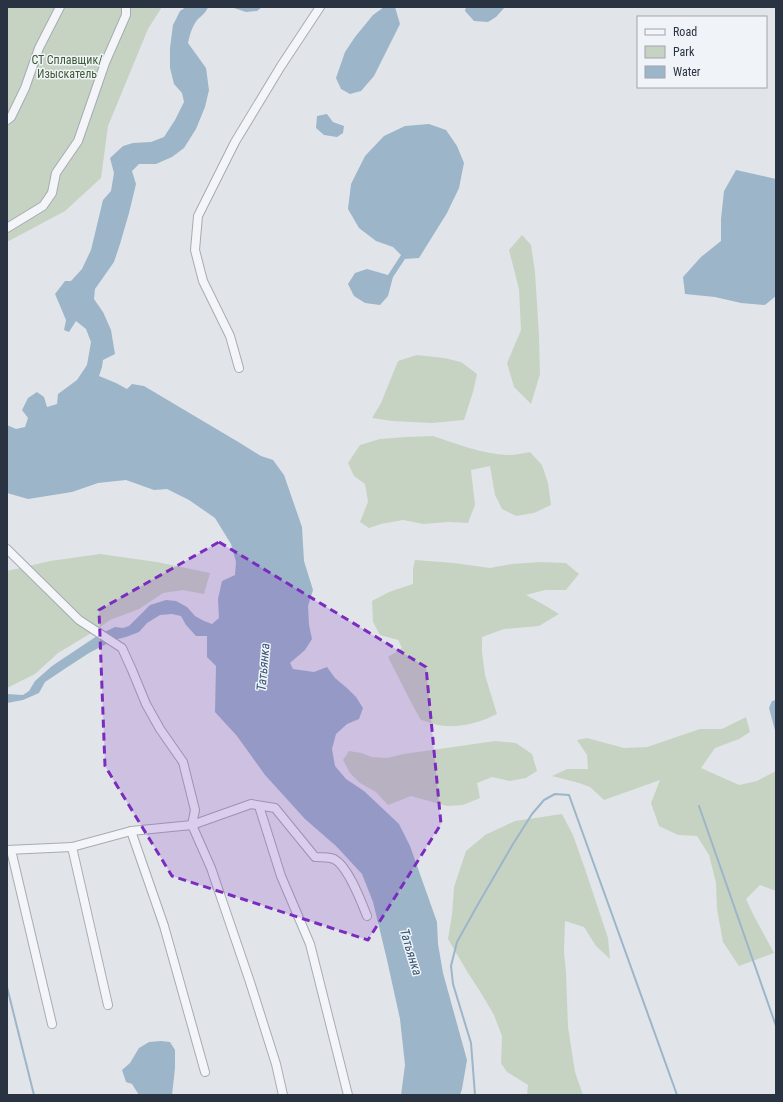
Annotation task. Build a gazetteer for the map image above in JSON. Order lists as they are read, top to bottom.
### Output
{
  "water": ["Татьянка"],
  "parks": ["СТ Сплавщик/ Изыскатель"],
  "legend": ["Road", "Park", "Water"]
}
